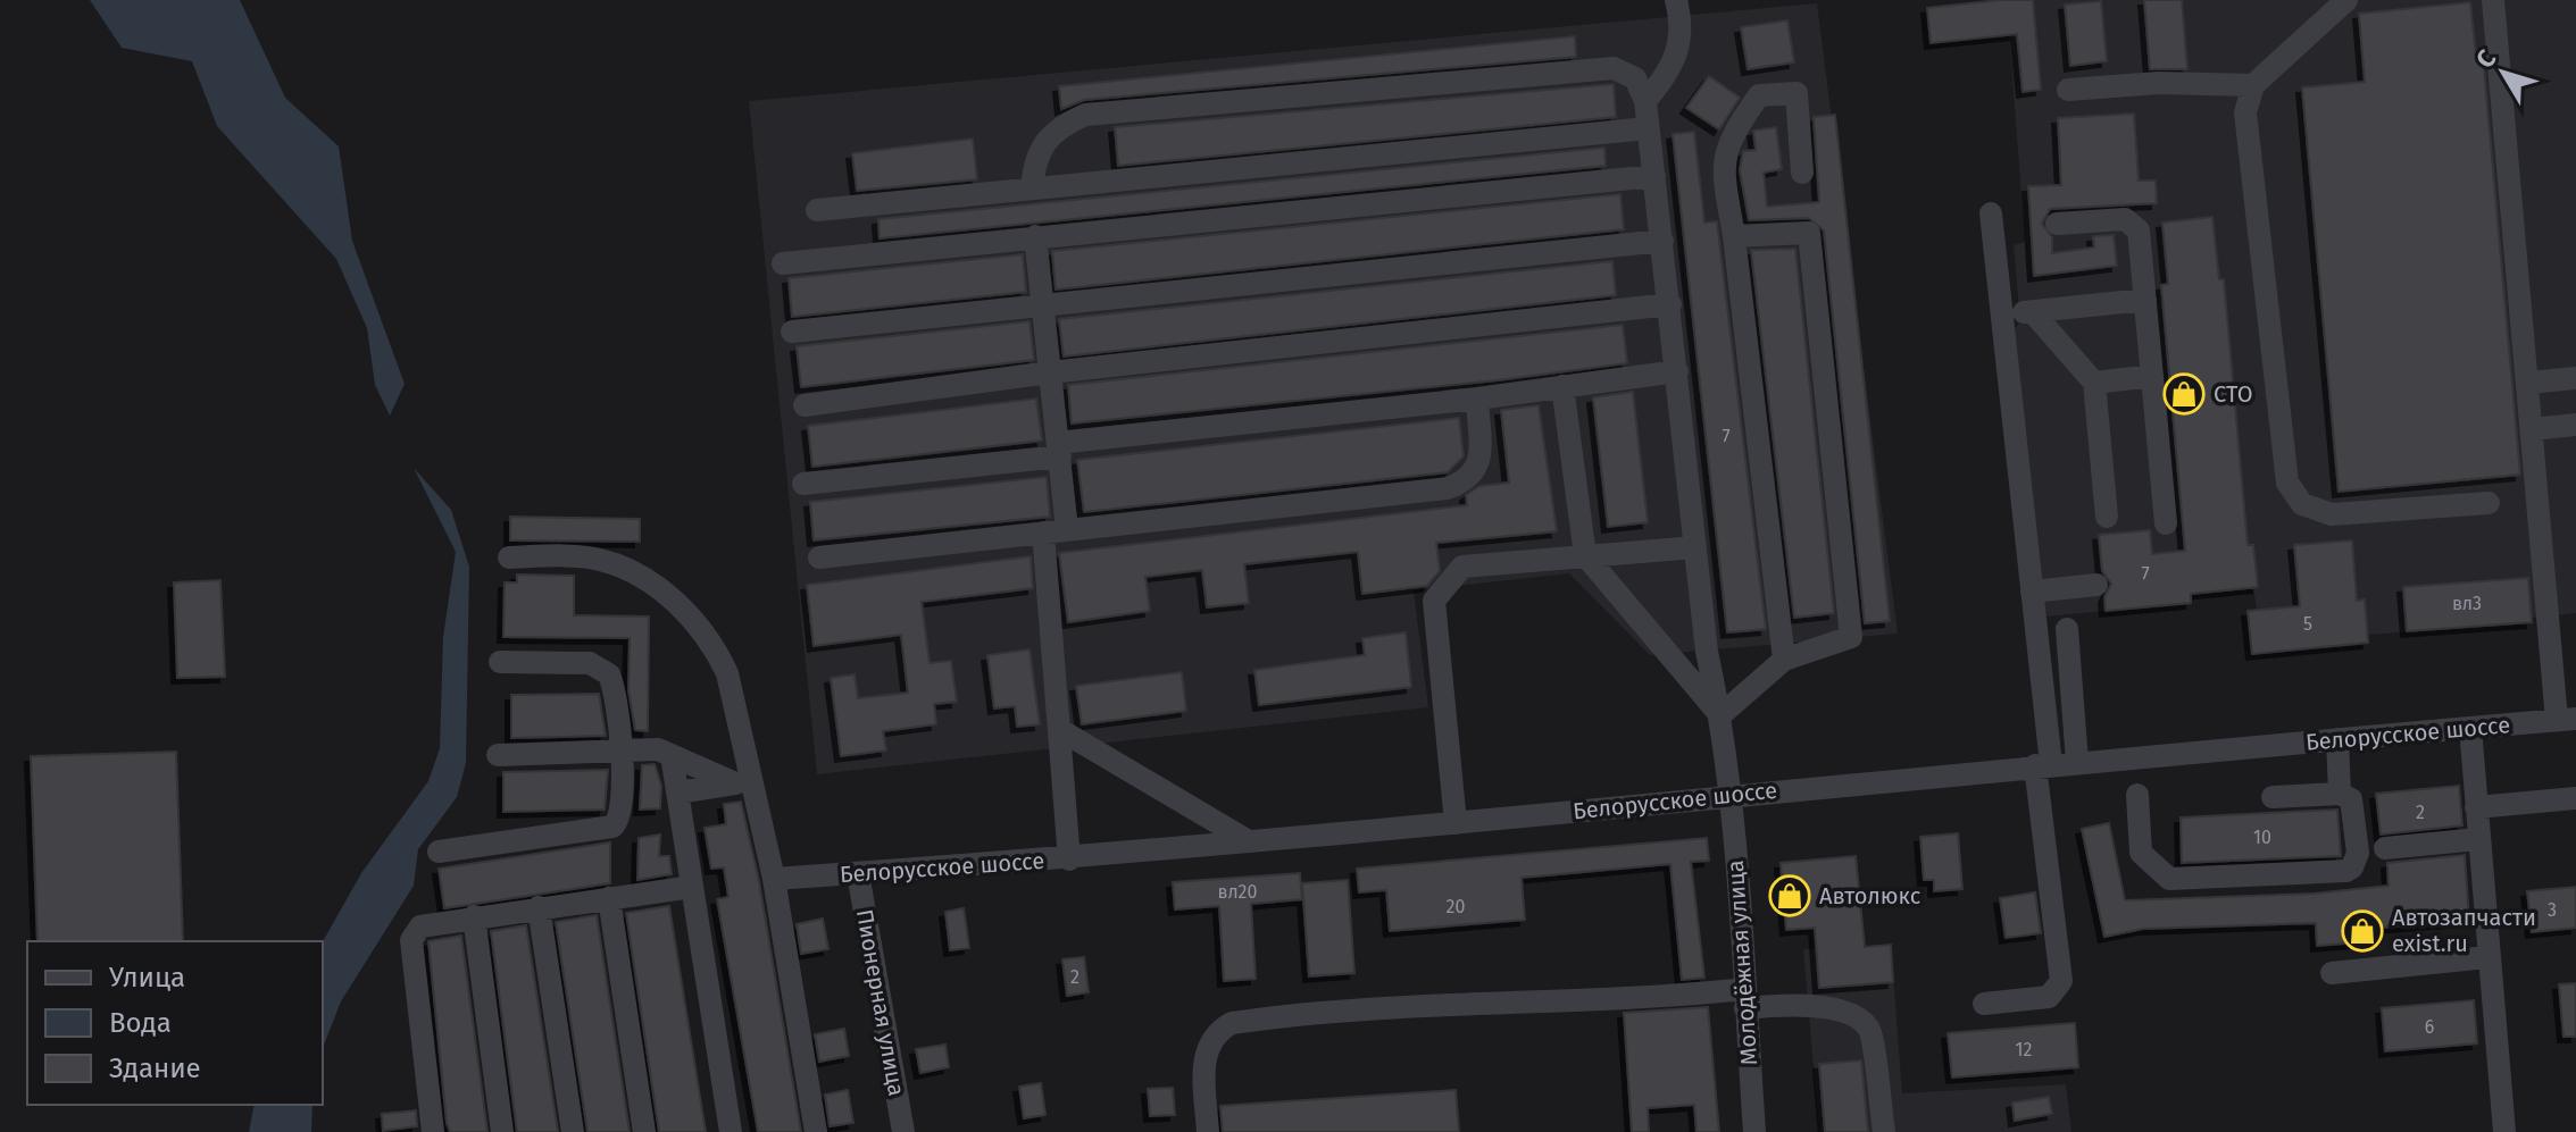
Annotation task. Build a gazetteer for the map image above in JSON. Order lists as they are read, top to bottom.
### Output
{
  "streets": {
    "street": ["Белорусское шоссе", "Молодёжная улица", "Пионерная улица"]
  },
  "crossings": [
    ["Белорусское шоссе", "Молодёжная улица"],
    ["Белорусское шоссе", "Пионерная улица"]
  ],
  "places": {
    "shop": ["СТО", "Автолюкс", "Автозапчасти exist.ru"]
  },
  "house_numbers": [
    "7",
    "7",
    "вл3",
    "5",
    "2",
    "10",
    "вл20",
    "20",
    "3",
    "2",
    "6",
    "12"
  ],
  "legend": ["Улица", "Вода", "Здание"],
  "north": "top left"
}
